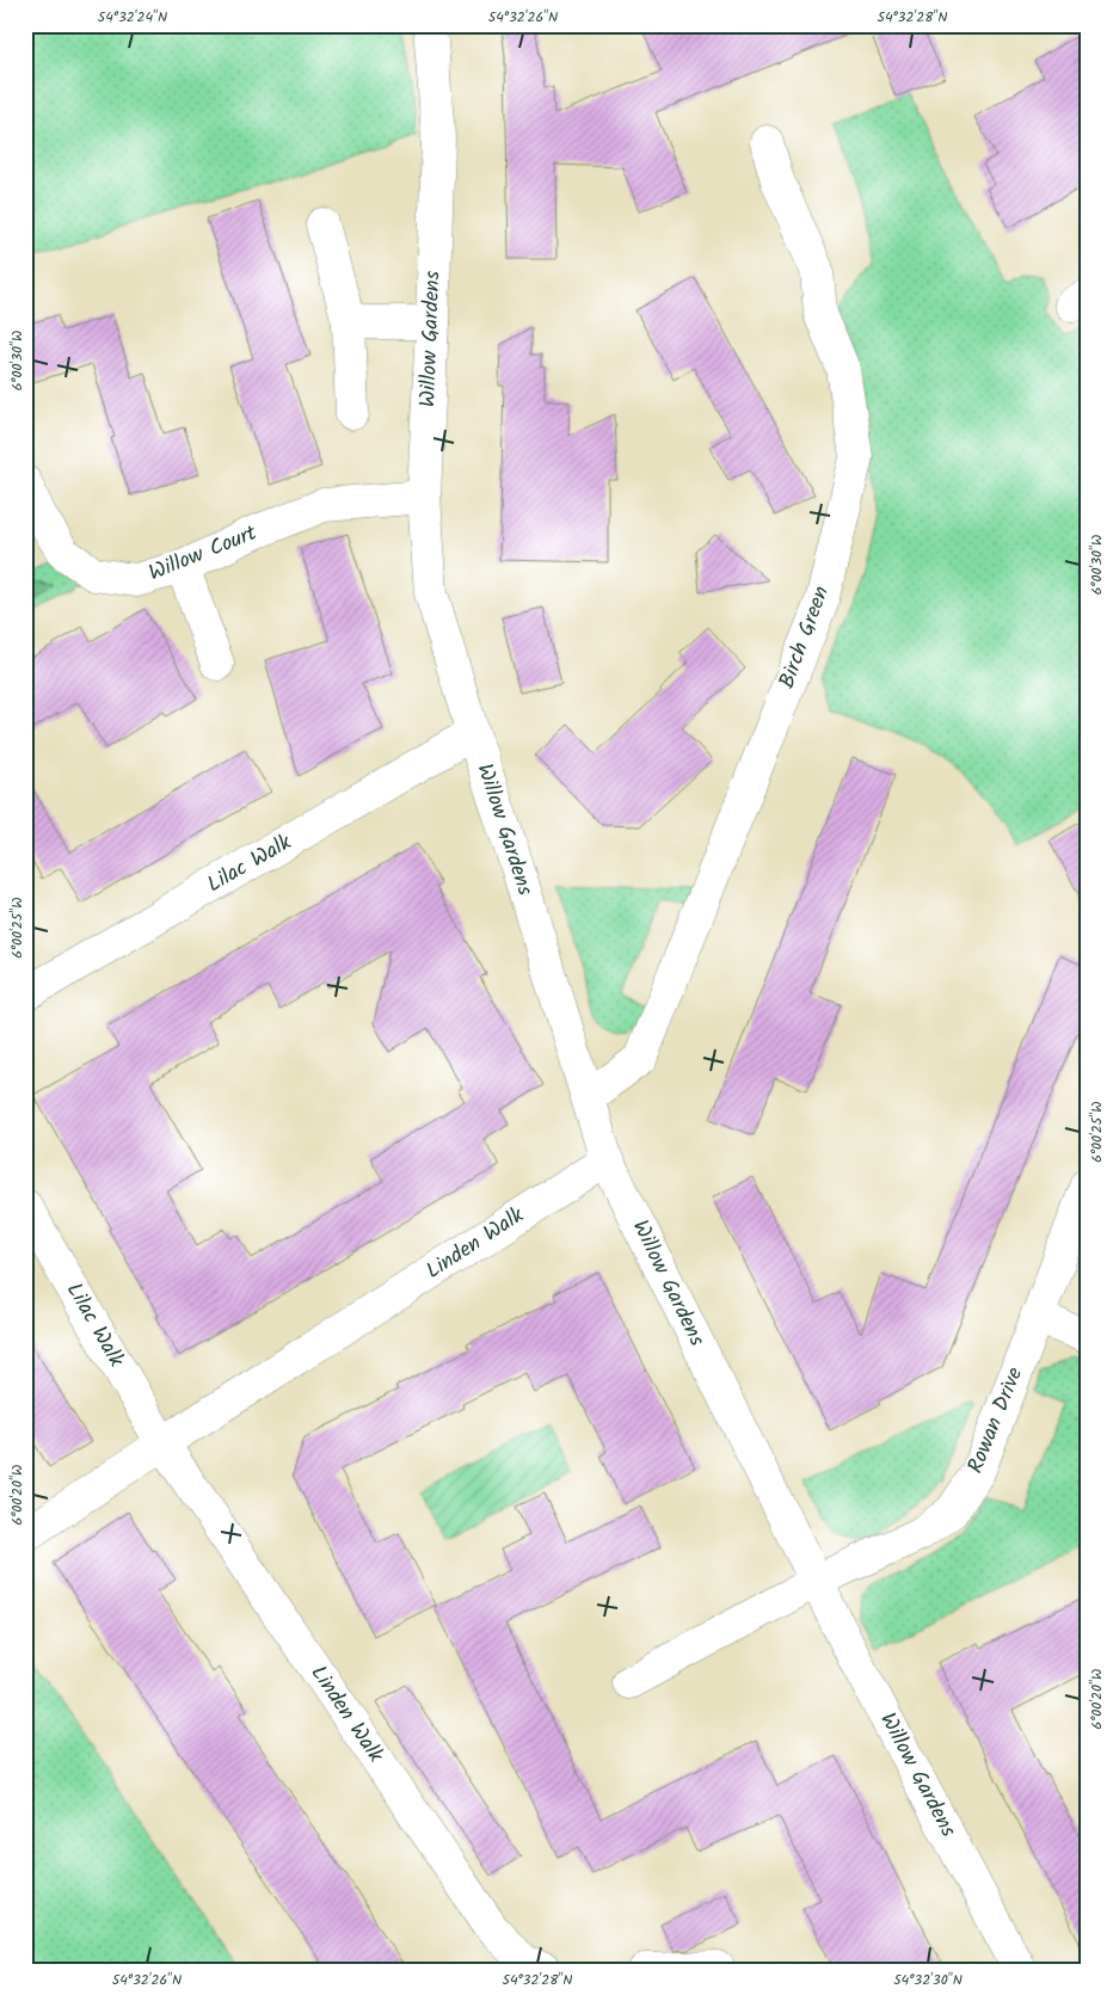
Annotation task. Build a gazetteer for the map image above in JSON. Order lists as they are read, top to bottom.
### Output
{
  "streets": {
    "street": [
      "Willow Gardens",
      "Willow Court",
      "Birch Green",
      "Lilac Walk",
      "Linden Walk",
      "Rowan Drive"
    ]
  },
  "crossings": [
    ["Willow Gardens", "Willow Court"],
    ["Willow Gardens", "Birch Green"],
    ["Willow Gardens", "Lilac Walk"],
    ["Willow Gardens", "Linden Walk"],
    ["Willow Gardens", "Rowan Drive"],
    ["Lilac Walk", "Linden Walk"]
  ],
  "coordinates": [
    "54°32'24\"N",
    "54°32'26\"N",
    "54°32'28\"N",
    "6°00'30\"W",
    "6°00'25\"W",
    "6°00'20\"W",
    "54°32'30\"N"
  ]
}
